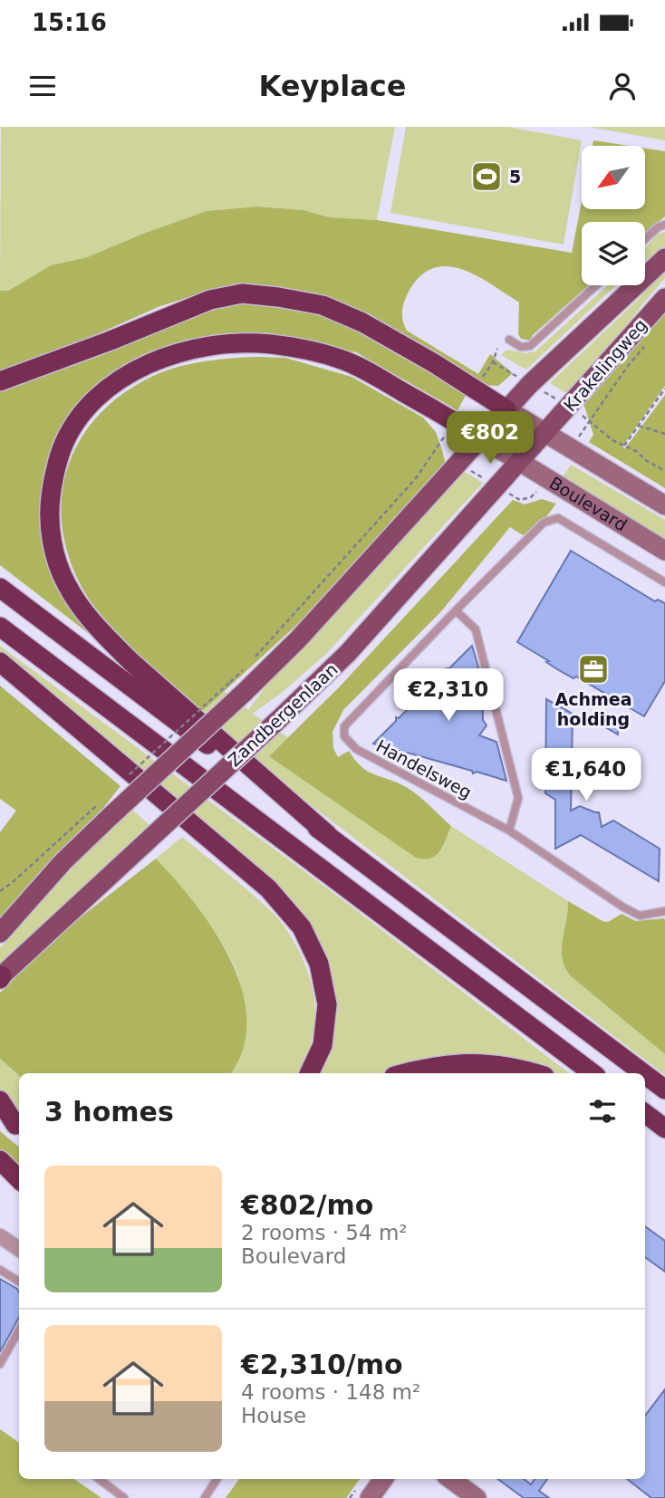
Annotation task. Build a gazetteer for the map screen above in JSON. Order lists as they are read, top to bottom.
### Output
{
  "streets": {
    "main road": ["Krakelingweg", "Boulevard", "Zandbergenlaan"],
    "lane": ["Handelsweg"]
  },
  "crossings": [
    ["Krakelingweg", "Zandbergenlaan"],
    ["Boulevard", "Zandbergenlaan"]
  ],
  "places": {
    "sports": ["5"],
    "office": ["Achmea holding"]
  },
  "north": "bottom left",
  "page": {
    "status": "15:16",
    "header": "Keyplace",
    "price": ["€802", "€2,310", "€1,640"],
    "heading": "3 homes",
    "list": [
      {
        "name": "€802/mo",
        "note": "2 rooms · 54 m² · Boulevard"
      },
      {
        "name": "€2,310/mo",
        "note": "4 rooms · 148 m² · House"
      }
    ]
  }
}
